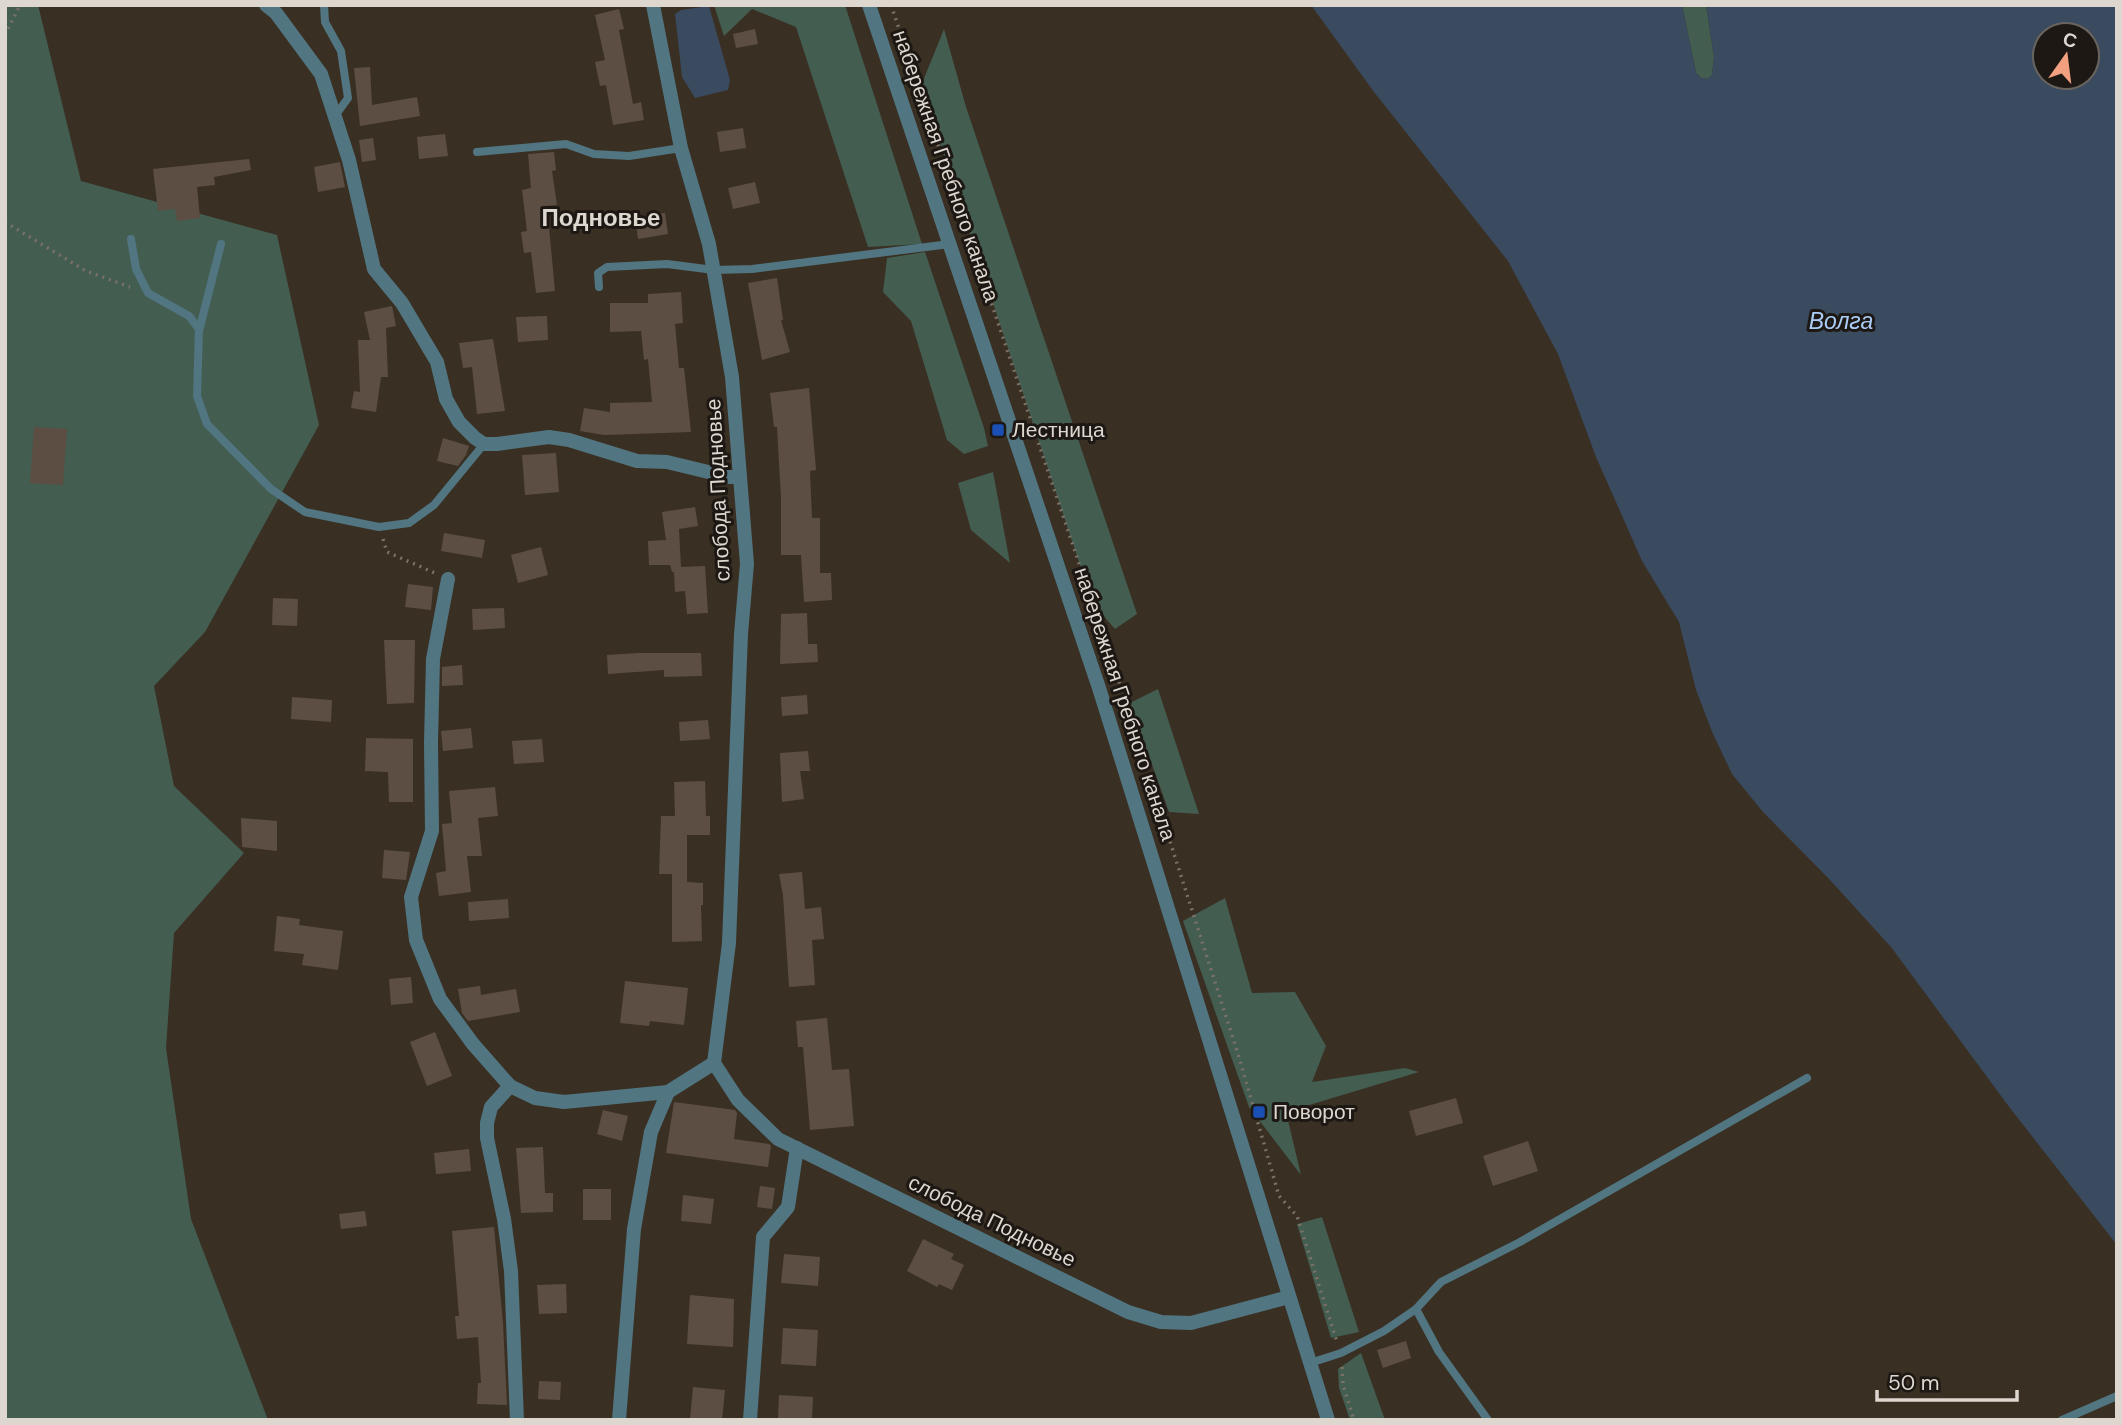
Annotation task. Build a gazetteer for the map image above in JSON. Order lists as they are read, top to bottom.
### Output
{
  "streets": {
    "street": ["набережная Гребного канала", "слобода Подновье"]
  },
  "crossings": [
    ["набережная Гребного канала", "слобода Подновье"]
  ],
  "districts": ["Подновье"],
  "water": ["Волга"],
  "places": {
    "transit": ["Лестница", "Поворот"]
  },
  "scale_bar": "50 m",
  "north": "top"
}
